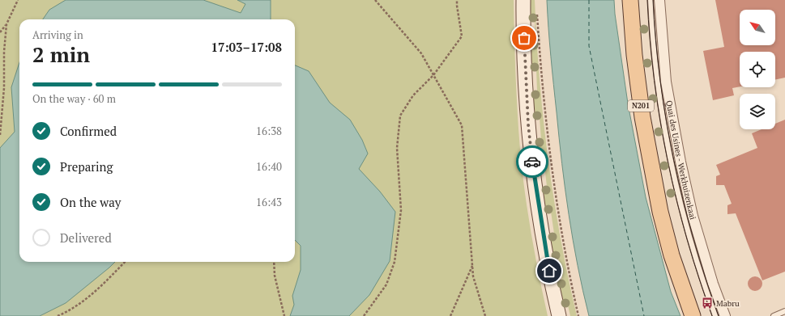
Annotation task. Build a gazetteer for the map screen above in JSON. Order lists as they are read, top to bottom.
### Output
{
  "streets": {
    "main road": ["N201"],
    "street": ["Quai des Usines - Werkhuizenkaai"]
  },
  "places": {
    "bus stop": ["Mabru"]
  },
  "north": "top left",
  "page": {
    "heading": ["2 min", "Arriving in", "17:03–17:08"],
    "bar": "On the way · 60 m",
    "list": [
      ["Confirmed", "16:38"],
      ["Preparing", "16:40"],
      ["On the way", "16:43"],
      "Delivered"
    ]
  }
}
